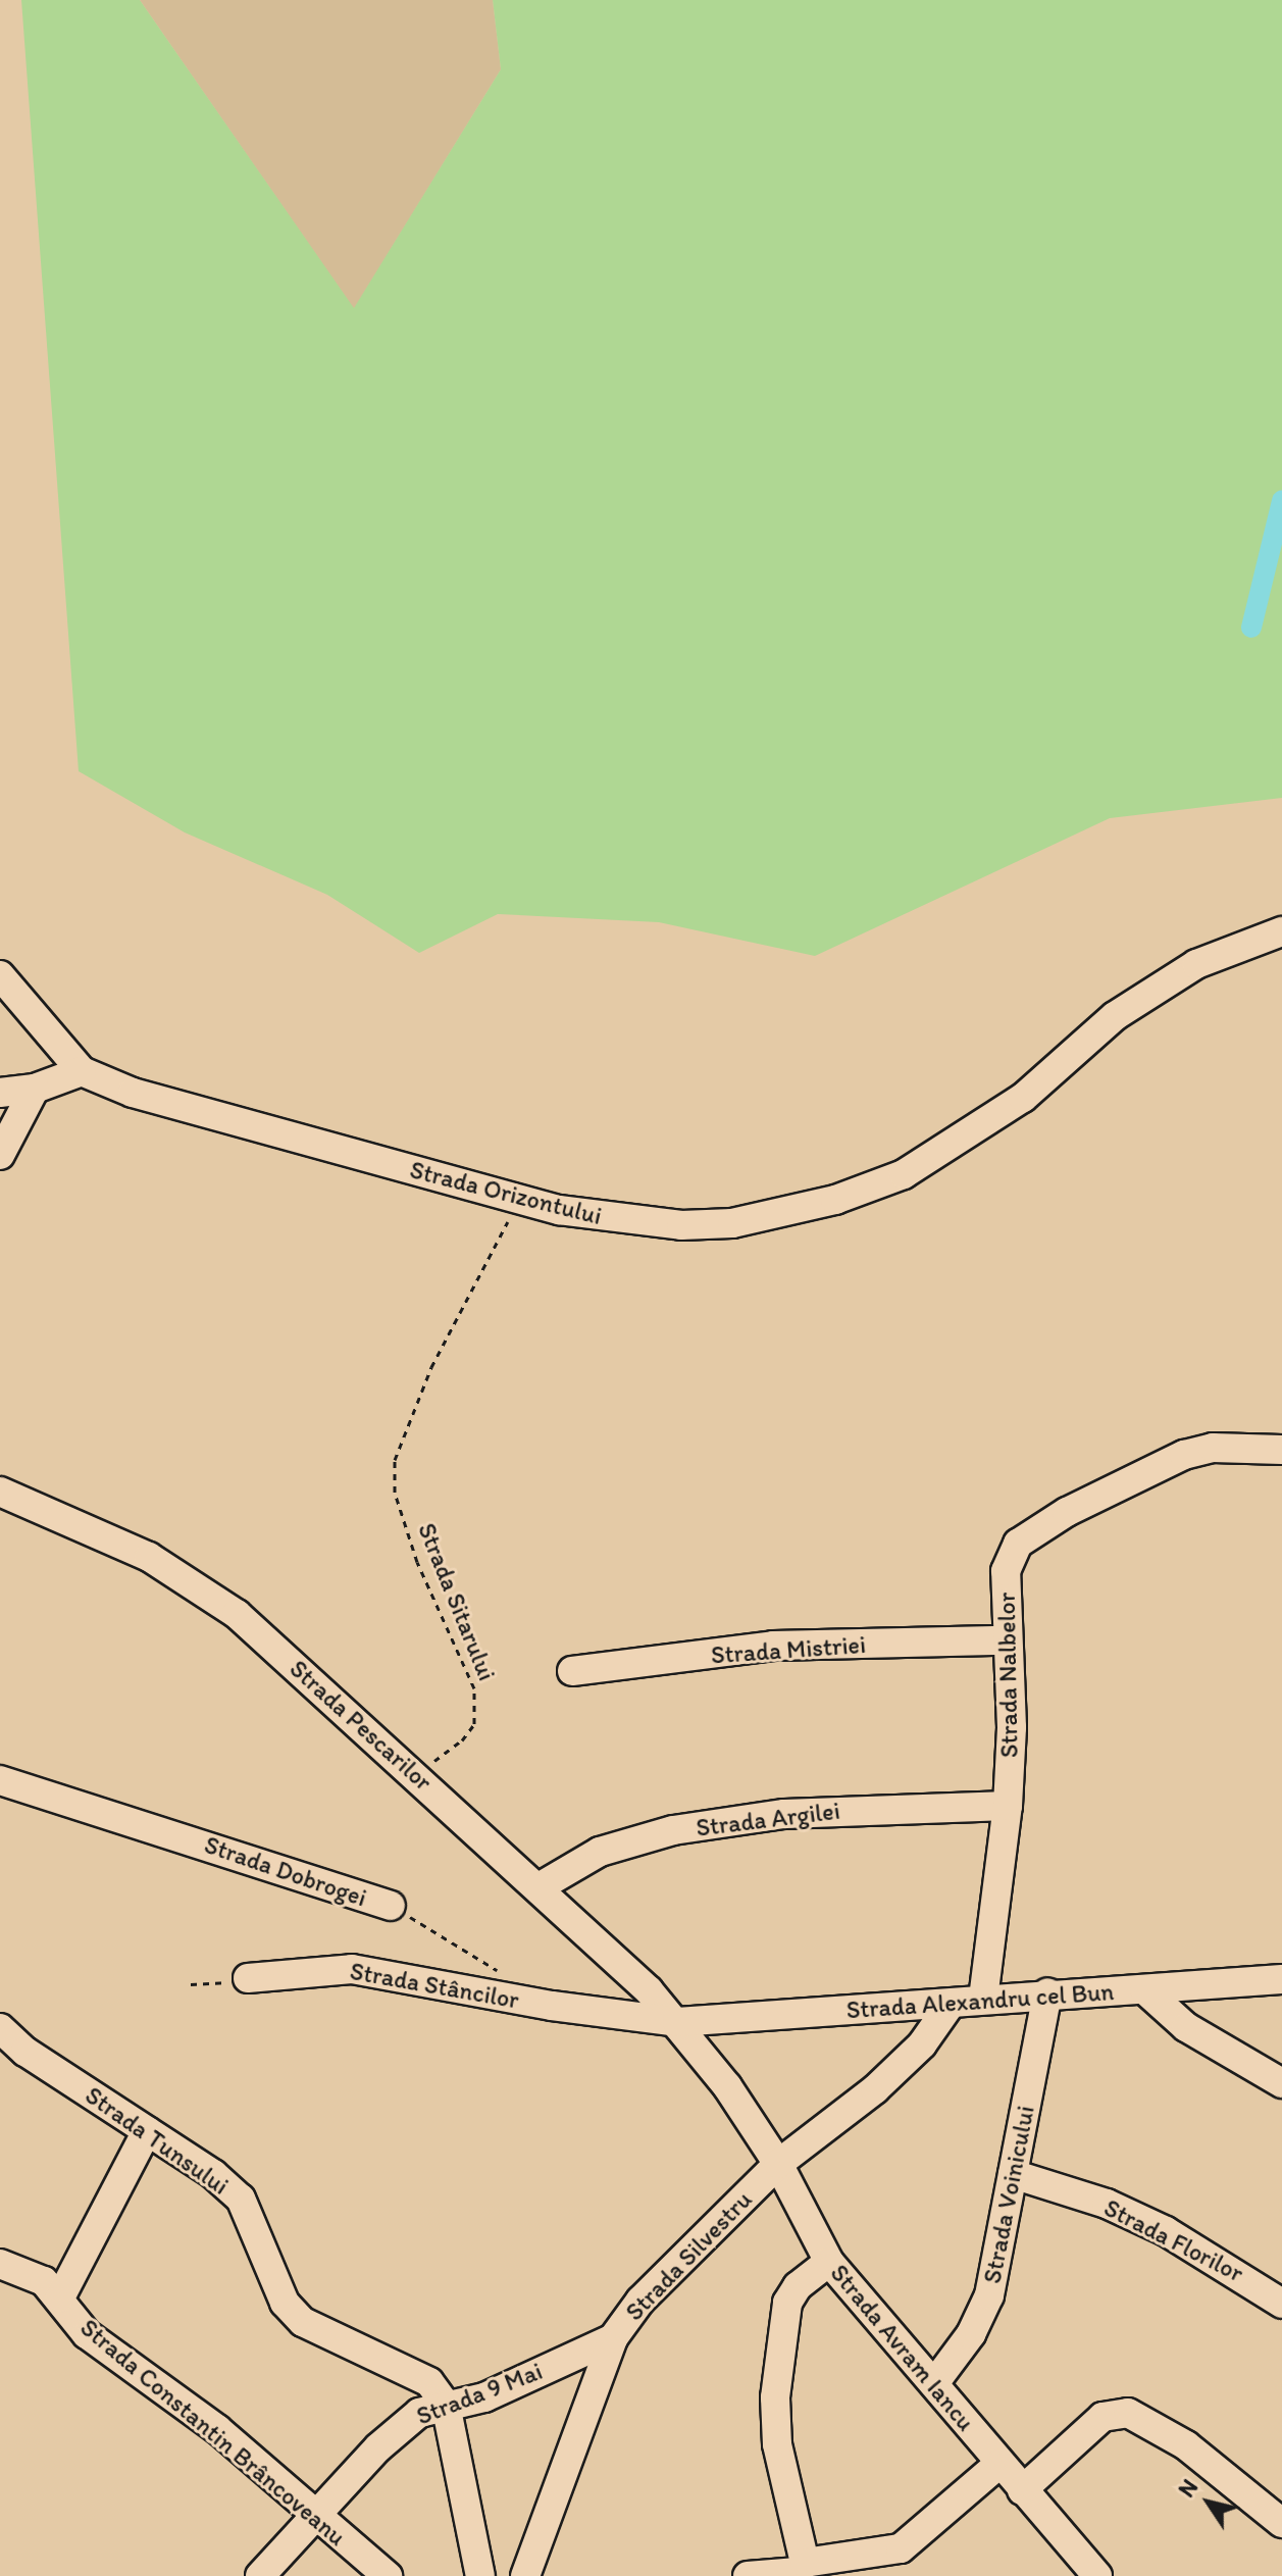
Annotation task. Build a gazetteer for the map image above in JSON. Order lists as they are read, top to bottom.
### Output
{
  "streets": {
    "street": [
      "Strada Orizontului",
      "Strada Mistriei",
      "Strada Nalbelor",
      "Strada Pescarilor",
      "Strada Argilei",
      "Strada Dobrogei",
      "Strada Stâncilor",
      "Strada Alexandru cel Bun",
      "Strada Tunsului",
      "Strada Voinicului",
      "Strada Florilor",
      "Strada Silvestru",
      "Strada Avram Iancu",
      "Strada 9 Mai",
      "Strada Constantin Brâncoveanu"
    ],
    "path": ["Strada Sitarului"]
  },
  "crossings": [
    ["Strada Orizontului", "Strada Sitarului"],
    ["Strada Sitarului", "Strada Pescarilor"],
    ["Strada Mistriei", "Strada Nalbelor"],
    ["Strada Nalbelor", "Strada Argilei"],
    ["Strada Nalbelor", "Strada Alexandru cel Bun"],
    ["Strada Pescarilor", "Strada Argilei"],
    ["Strada Pescarilor", "Strada Stâncilor"],
    ["Strada Pescarilor", "Strada Alexandru cel Bun"],
    ["Strada Pescarilor", "Strada Avram Iancu"],
    ["Strada Stâncilor", "Strada Alexandru cel Bun"],
    ["Strada Stâncilor", "Strada Avram Iancu"],
    ["Strada Alexandru cel Bun", "Strada Voinicului"],
    ["Strada Alexandru cel Bun", "Strada Silvestru"],
    ["Strada Alexandru cel Bun", "Strada Avram Iancu"],
    ["Strada Tunsului", "Strada 9 Mai"],
    ["Strada Voinicului", "Strada Florilor"],
    ["Strada Voinicului", "Strada Avram Iancu"],
    ["Strada Silvestru", "Strada Avram Iancu"],
    ["Strada Silvestru", "Strada 9 Mai"],
    ["Strada 9 Mai", "Strada Constantin Brâncoveanu"]
  ],
  "north": "top left"
}
